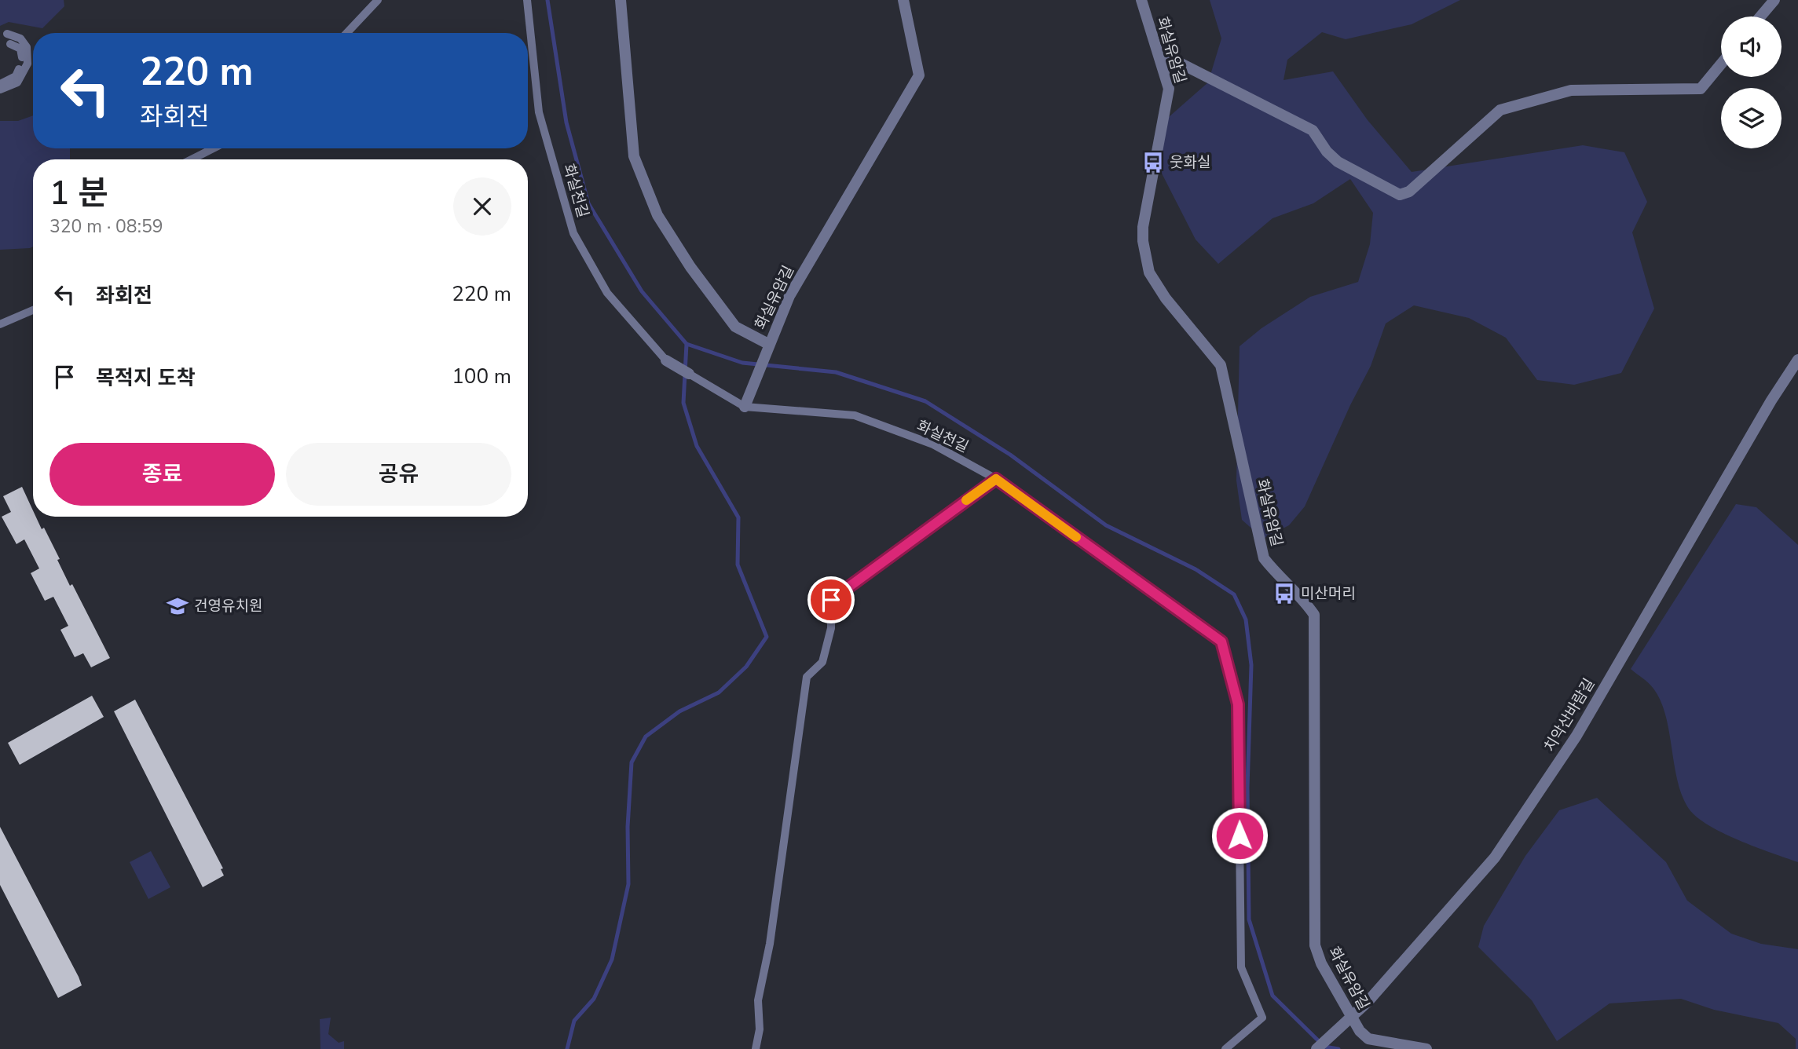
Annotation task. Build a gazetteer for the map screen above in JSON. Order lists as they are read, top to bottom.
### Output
{
  "streets": {
    "street": ["화실유암길", "치악산바람길"],
    "lane": ["화실천길"]
  },
  "crossings": [
    ["화실유암길", "화실천길"]
  ],
  "places": {
    "bus stop": ["웃화실", "미산머리"],
    "school or university": ["건영유치원"]
  },
  "page": {
    "turn": ["220 m", "좌회전"],
    "heading": ["1 분", "320 m · 08:59"],
    "list": [
      {
        "name": "좌회전",
        "value": "220 m"
      },
      {
        "name": "목적지 도착",
        "value": "100 m"
      }
    ],
    "buttons": ["종료", "공유"]
  }
}
